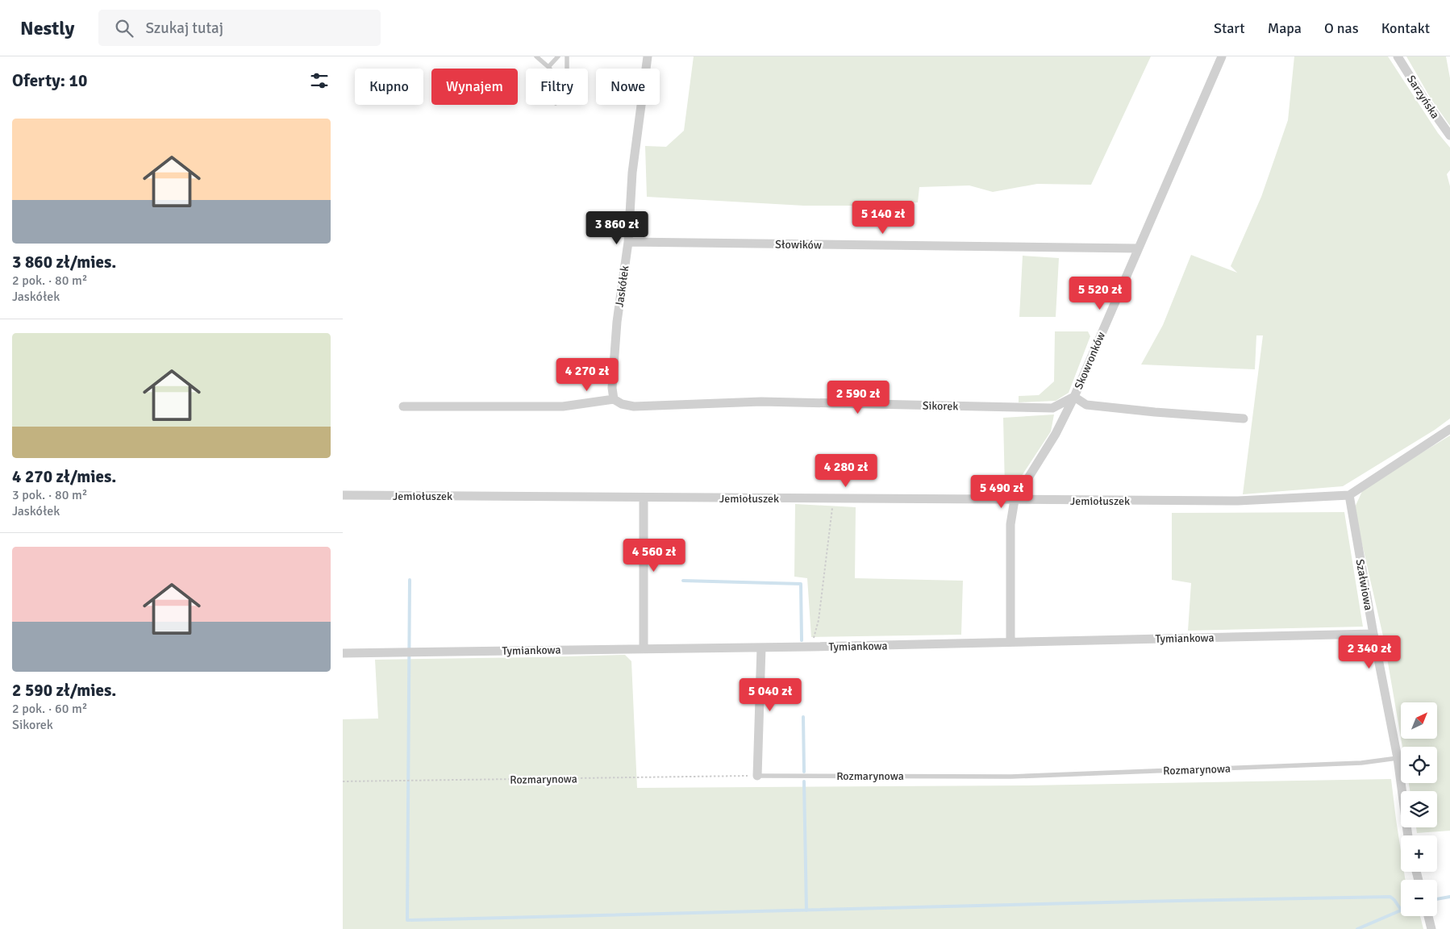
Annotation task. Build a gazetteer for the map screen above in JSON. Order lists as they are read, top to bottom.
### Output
{
  "streets": {
    "street": [
      "Sarzyńska",
      "Słowików",
      "Jaskółek",
      "Skowronków",
      "Sikorek",
      "Jemiołuszek",
      "Szałwiowa",
      "Tymiankowa"
    ],
    "lane": ["Rozmarynowa"]
  },
  "crossings": [
    ["Słowików", "Jaskółek"],
    ["Słowików", "Skowronków"],
    ["Jaskółek", "Sikorek"],
    ["Skowronków", "Sikorek"],
    ["Jemiołuszek", "Szałwiowa"],
    ["Szałwiowa", "Tymiankowa"],
    ["Szałwiowa", "Rozmarynowa"]
  ],
  "north": "top right",
  "page": {
    "header": "Nestly",
    "search": "Szukaj tutaj",
    "nav": [
      "Start",
      "Mapa",
      "O nas",
      "Kontakt"
    ],
    "heading": "Oferty: 10",
    "chip": [
      "Kupno",
      "Wynajem",
      "Filtry",
      "Nowe"
    ],
    "list": [
      {
        "name": "3 860 zł/mies.",
        "note": "2 pok. · 80 m² · Jaskółek"
      },
      {
        "name": "4 270 zł/mies.",
        "note": "3 pok. · 80 m² · Jaskółek"
      },
      {
        "name": "2 590 zł/mies.",
        "note": "2 pok. · 60 m² · Sikorek"
      }
    ],
    "price": [
      "5 140 zł",
      "3 860 zł",
      "5 520 zł",
      "4 270 zł",
      "2 590 zł",
      "4 280 zł",
      "5 490 zł",
      "4 560 zł",
      "2 340 zł",
      "5 040 zł"
    ],
    "map_buttons": ["+", "−"]
  }
}
